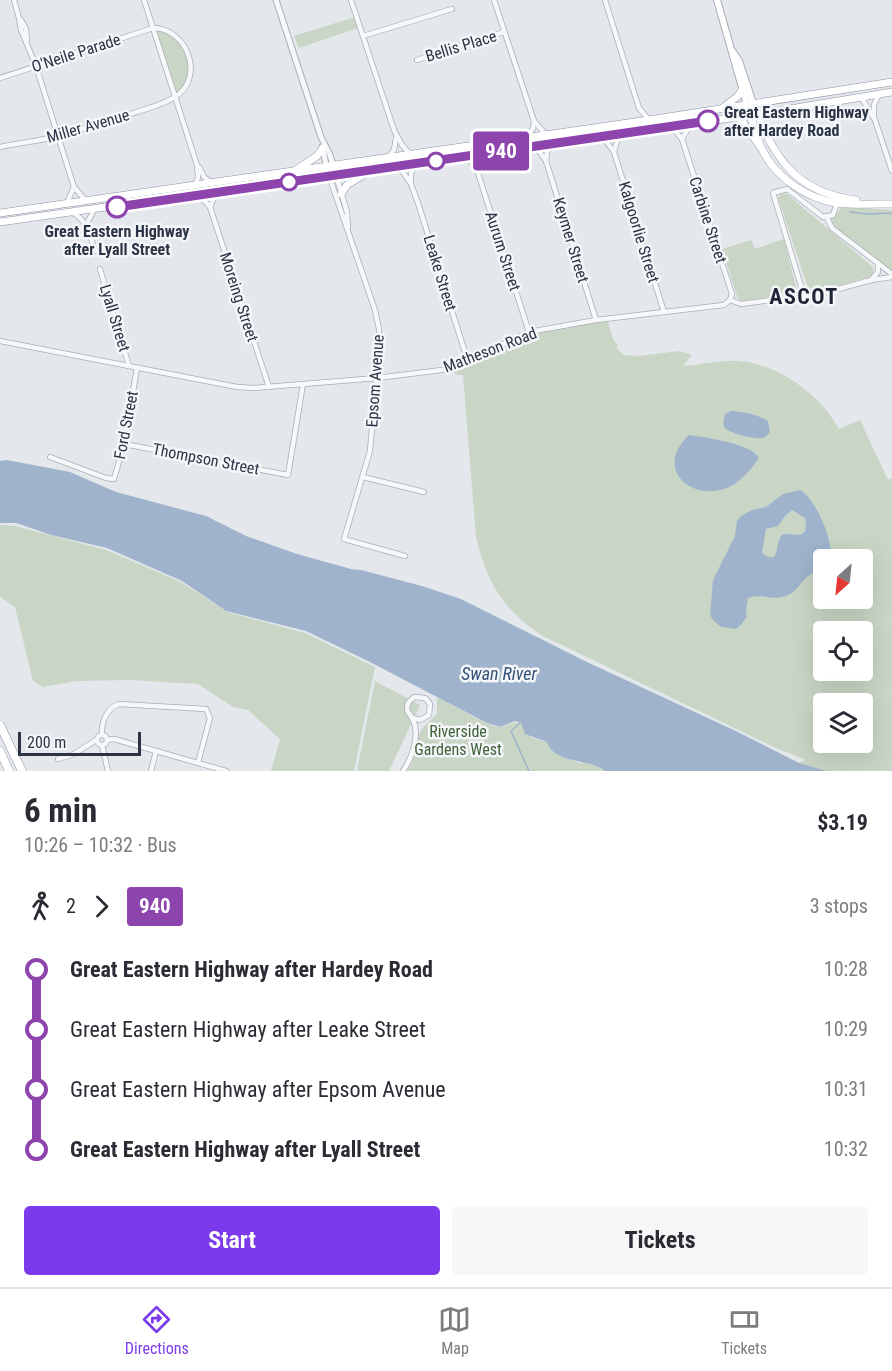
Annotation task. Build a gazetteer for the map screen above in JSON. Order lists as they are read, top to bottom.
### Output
{
  "streets": {
    "street": [
      "Bellis Place",
      "O'Neile Parade",
      "Miller Avenue",
      "Carbine Street",
      "Kalgoorlie Street",
      "Keymer Street",
      "Aurum Street",
      "Leake Street",
      "Moreing Street",
      "Lyall Street",
      "Matheson Road",
      "Epsom Avenue",
      "Ford Street",
      "Thompson Street"
    ]
  },
  "crossings": [
    ["Carbine Street", "Matheson Road"],
    ["Kalgoorlie Street", "Matheson Road"],
    ["Keymer Street", "Matheson Road"],
    ["Aurum Street", "Matheson Road"],
    ["Leake Street", "Matheson Road"],
    ["Moreing Street", "Matheson Road"],
    ["Lyall Street", "Matheson Road"],
    ["Matheson Road", "Epsom Avenue"],
    ["Matheson Road", "Ford Street"],
    ["Matheson Road", "Thompson Street"],
    ["Ford Street", "Thompson Street"]
  ],
  "districts": ["ASCOT"],
  "water": ["Swan River"],
  "parks": ["Riverside Gardens West"],
  "places": ["Great Eastern Highway after Hardey Road", "Great Eastern Highway after Lyall Street"],
  "lines": ["bus line 940"],
  "scale_bar": "200 m",
  "north": "bottom left",
  "page": {
    "on_map": "940",
    "scale": "200 m",
    "heading": ["6 min", "10:26 – 10:32 · Bus", "$3.19"],
    "legs": ["2", "940", "3 stops"],
    "list": [
      {
        "name": "Great Eastern Highway after Hardey Road",
        "value": "10:28"
      },
      {
        "name": "Great Eastern Highway after Leake Street",
        "value": "10:29"
      },
      {
        "name": "Great Eastern Highway after Epsom Avenue",
        "value": "10:31"
      },
      {
        "name": "Great Eastern Highway after Lyall Street",
        "value": "10:32"
      }
    ],
    "buttons": ["Start", "Tickets"],
    "tabs": ["Directions", "Map", "Tickets"]
  }
}
